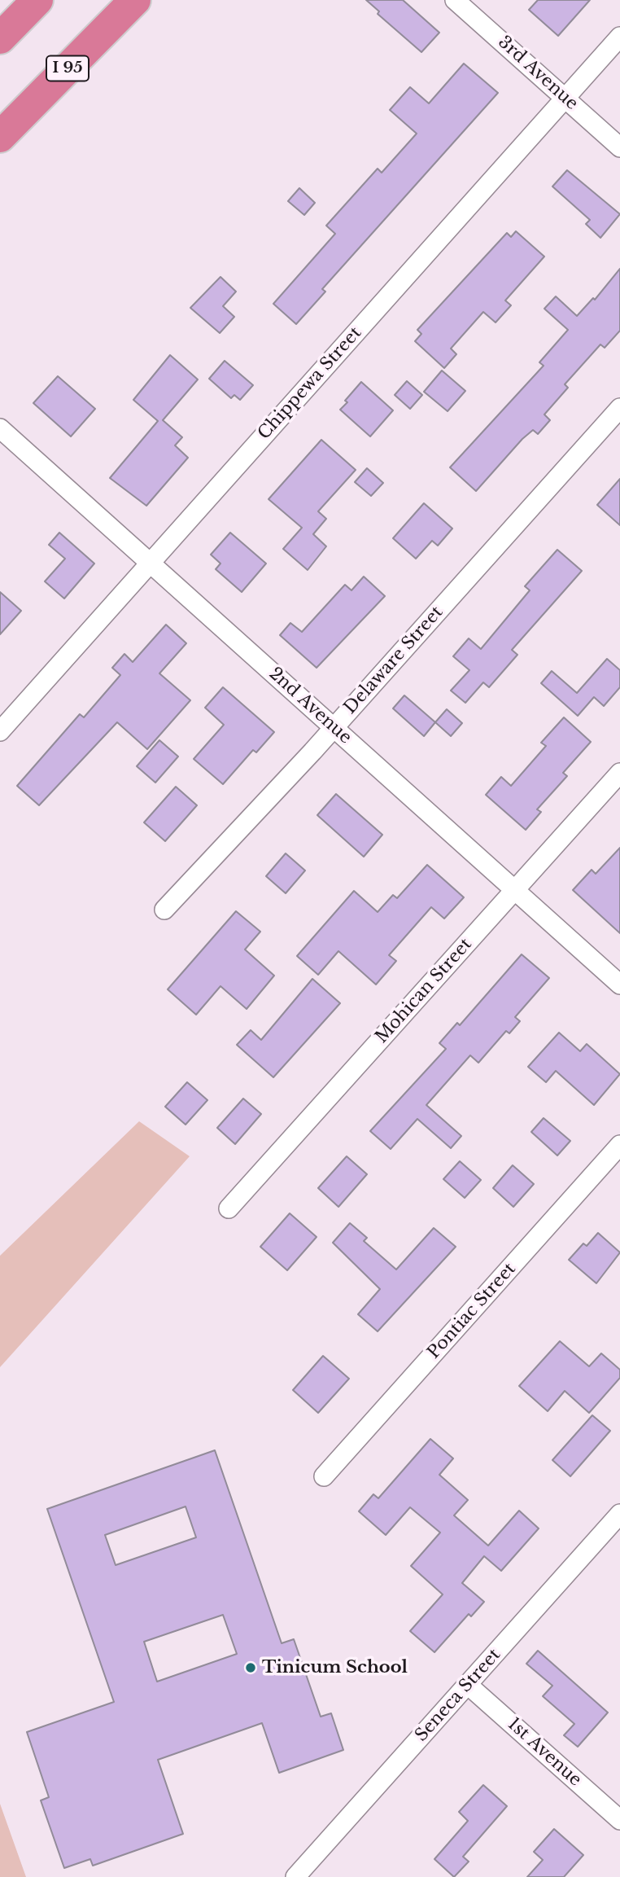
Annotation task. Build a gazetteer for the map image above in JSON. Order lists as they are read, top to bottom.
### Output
{
  "streets": {
    "highway": ["I 95"],
    "street": [
      "3rd Avenue",
      "Chippewa Street",
      "Delaware Street",
      "2nd Avenue",
      "Mohican Street",
      "Pontiac Street",
      "Seneca Street",
      "1st Avenue"
    ]
  },
  "crossings": [
    ["3rd Avenue", "Chippewa Street"],
    ["Chippewa Street", "2nd Avenue"],
    ["Delaware Street", "2nd Avenue"],
    ["2nd Avenue", "Mohican Street"],
    ["Seneca Street", "1st Avenue"]
  ],
  "places": ["Tinicum School"]
}
